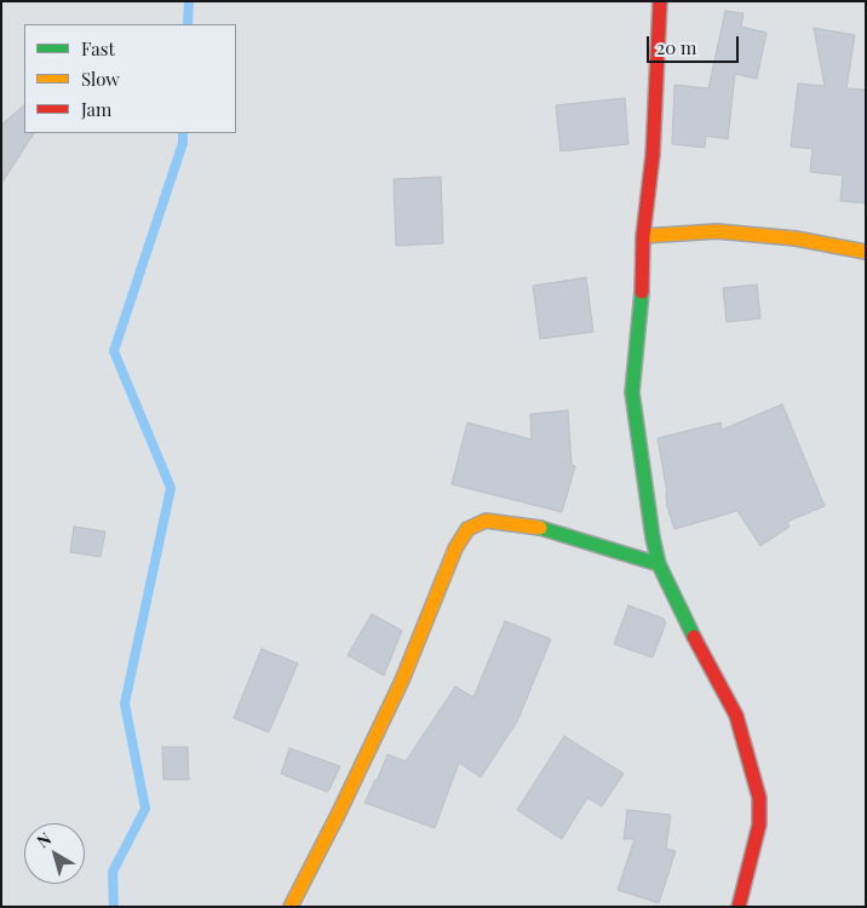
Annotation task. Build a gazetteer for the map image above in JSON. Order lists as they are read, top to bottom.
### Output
{
  "legend": ["Fast", "Slow", "Jam"],
  "scale_bar": "20 m",
  "north": "top left"
}
